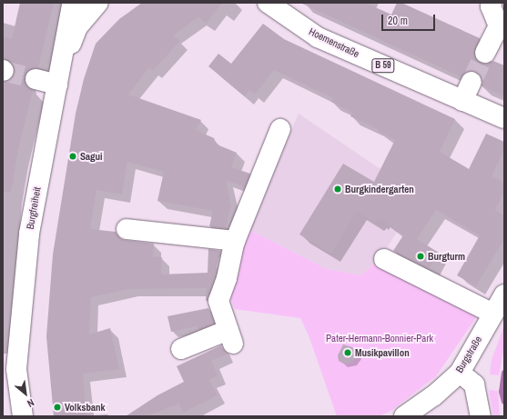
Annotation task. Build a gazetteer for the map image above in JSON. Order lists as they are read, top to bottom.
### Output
{
  "streets": {
    "street": [
      "Hoemenstraße",
      "B 59",
      "Burgfreiheit",
      "Burgstraße"
    ]
  },
  "parks": ["Pater-Hermann-Bonnier-Park"],
  "places": [
    "Sagui",
    "Burgkindergarten",
    "Burgturm",
    "Musikpavillon",
    "Volksbank"
  ],
  "scale_bar": "20 m",
  "north": "bottom right"
}
